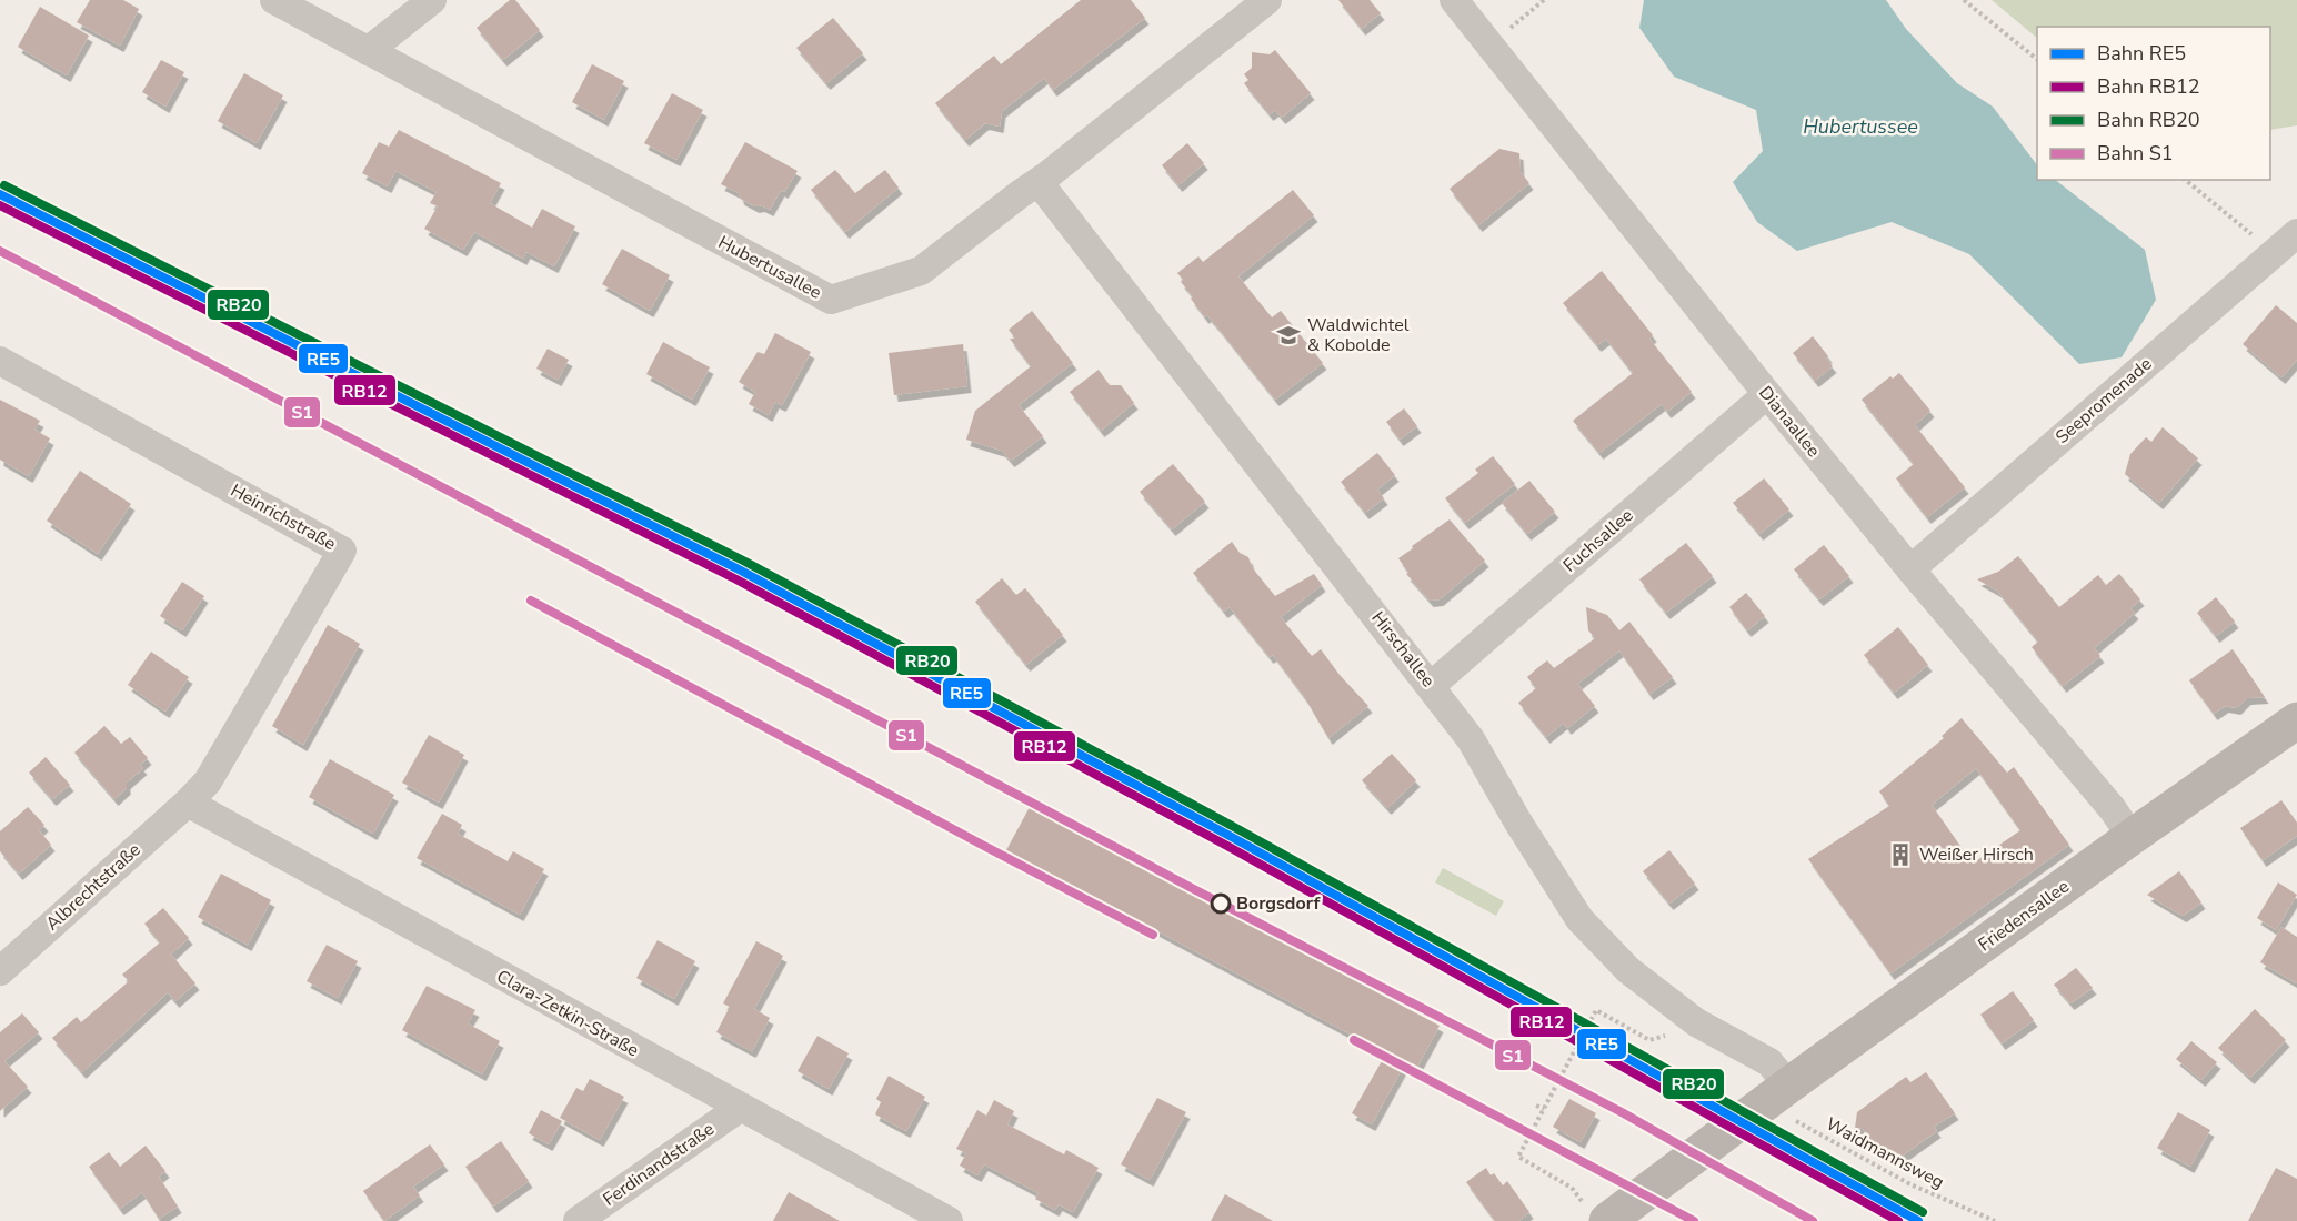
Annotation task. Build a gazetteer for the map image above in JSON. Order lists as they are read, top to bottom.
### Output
{
  "streets": {
    "street": [
      "Hubertusallee",
      "Seepromenade",
      "Dianaallee",
      "Heinrichstraße",
      "Fuchsallee",
      "Hirschallee",
      "Albrechtstraße",
      "Friedensallee",
      "Clara-Zetkin-Straße",
      "Ferdinandstraße"
    ],
    "path": ["Waidmannsweg"]
  },
  "crossings": [
    ["Hubertusallee", "Hirschallee"],
    ["Seepromenade", "Dianaallee"],
    ["Dianaallee", "Fuchsallee"],
    ["Dianaallee", "Friedensallee"],
    ["Heinrichstraße", "Albrechtstraße"],
    ["Heinrichstraße", "Clara-Zetkin-Straße"],
    ["Fuchsallee", "Hirschallee"],
    ["Hirschallee", "Friedensallee"],
    ["Hirschallee", "Waidmannsweg"],
    ["Albrechtstraße", "Clara-Zetkin-Straße"],
    ["Friedensallee", "Waidmannsweg"],
    ["Clara-Zetkin-Straße", "Ferdinandstraße"]
  ],
  "water": ["Hubertussee"],
  "places": {
    "school or university": ["Waldwichtel & Kobolde"],
    "building": ["Weißer Hirsch"],
    "other": ["Borgsdorf"]
  },
  "lines": [
    "rail line RB20",
    "rail line RE5",
    "rail line RB12",
    "rail line S1"
  ],
  "legend": [
    "Bahn RE5",
    "Bahn RB12",
    "Bahn RB20",
    "Bahn S1"
  ]
}
